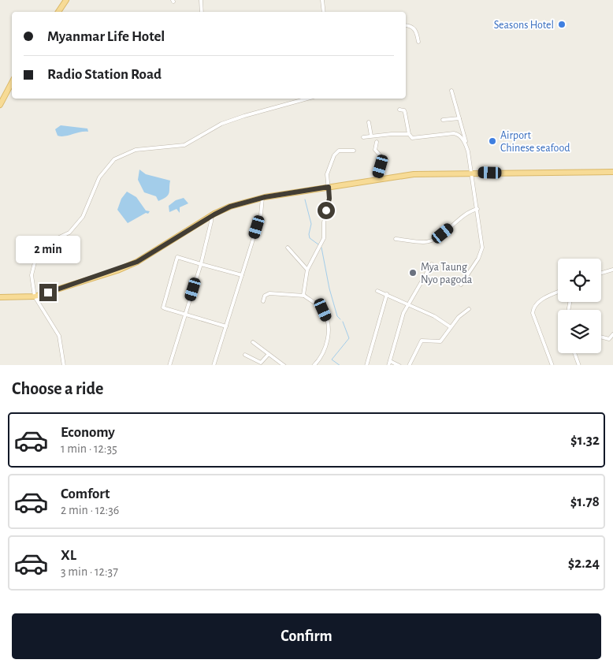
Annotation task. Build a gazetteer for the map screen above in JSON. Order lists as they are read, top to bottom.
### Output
{
  "places": ["Seasons Hotel", "Airport Chinese seafood", "Mya Taung Nyo pagoda"],
  "page": {
    "banner": ["Myanmar Life Hotel", "Radio Station Road"],
    "bubble": "2 min",
    "heading": "Choose a ride",
    "list": [
      {
        "name": "Economy",
        "note": "1 min · 12:35",
        "value": "$1.32"
      },
      {
        "name": "Comfort",
        "note": "2 min · 12:36",
        "value": "$1.78"
      },
      {
        "name": "XL",
        "note": "3 min · 12:37",
        "value": "$2.24"
      }
    ],
    "buttons": "Confirm"
  }
}
